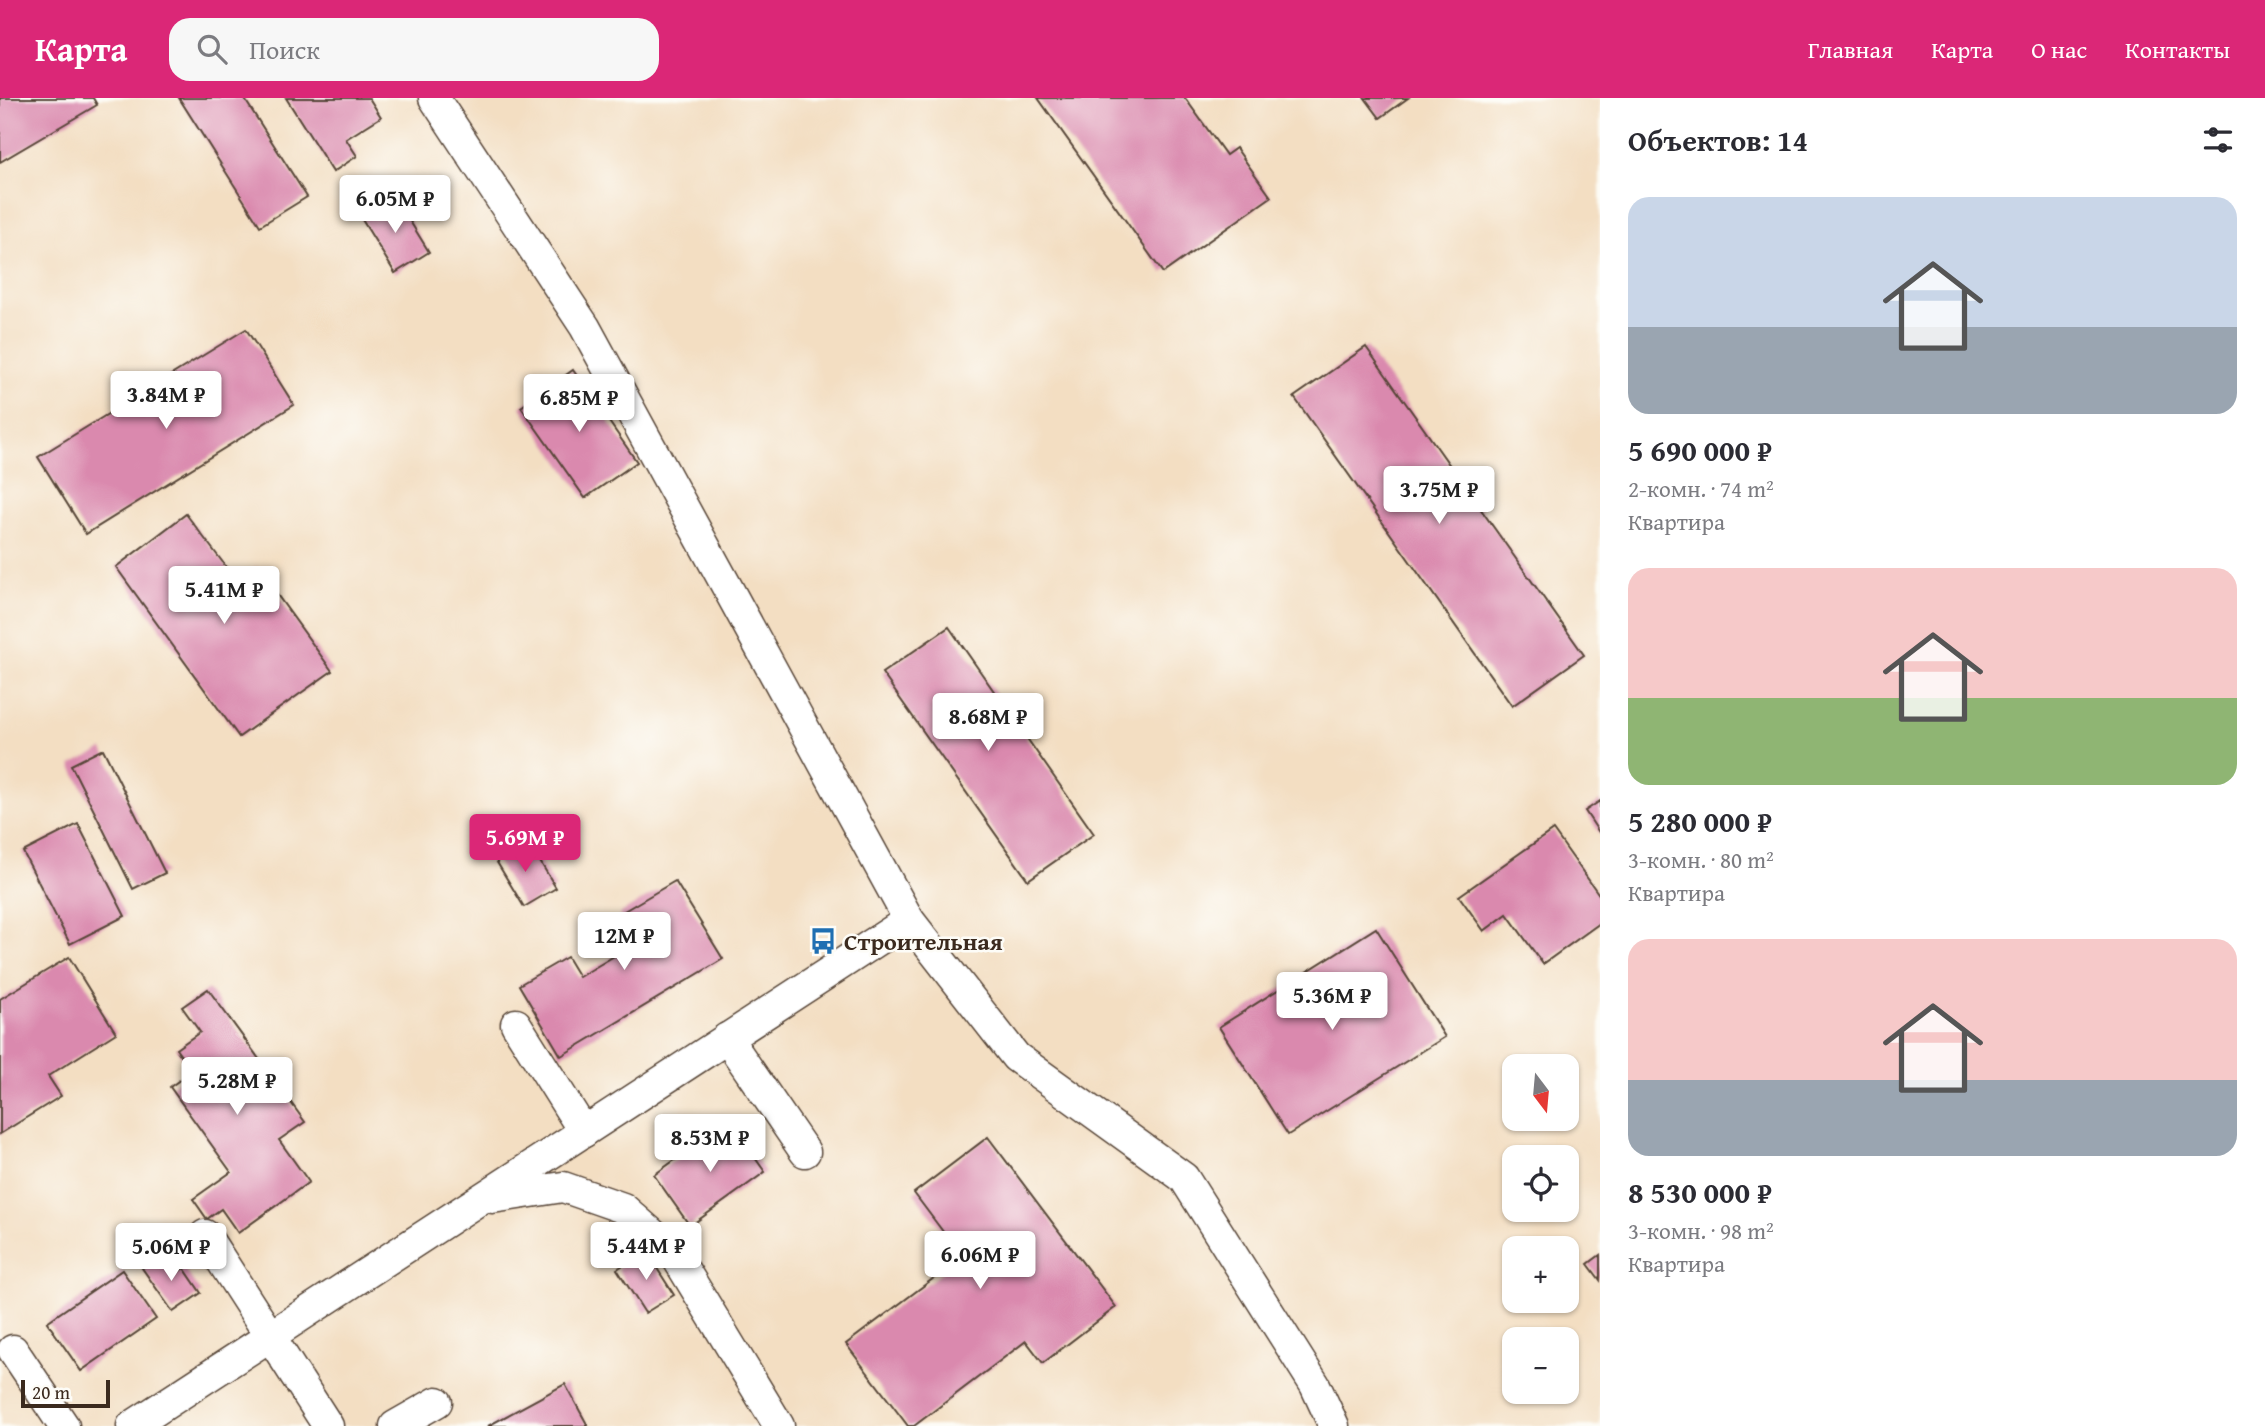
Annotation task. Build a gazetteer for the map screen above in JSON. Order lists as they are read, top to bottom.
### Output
{
  "places": {
    "bus stop": ["Строительная"]
  },
  "scale_bar": "20 m",
  "north": "bottom",
  "page": {
    "header": "Карта",
    "search": "Поиск",
    "nav": [
      "Главная",
      "Карта",
      "О нас",
      "Контакты"
    ],
    "heading": "Объектов: 14",
    "price": [
      "6.05M ₽",
      "3.84M ₽",
      "6.85M ₽",
      "3.75M ₽",
      "5.41M ₽",
      "8.68M ₽",
      "5.69M ₽",
      "12M ₽",
      "5.36M ₽",
      "5.28M ₽",
      "8.53M ₽",
      "5.44M ₽",
      "5.06M ₽",
      "6.06M ₽"
    ],
    "list": [
      {
        "name": "5 690 000 ₽",
        "note": "2-комн. · 74 m² · Квартира"
      },
      {
        "name": "5 280 000 ₽",
        "note": "3-комн. · 80 m² · Квартира"
      },
      {
        "name": "8 530 000 ₽",
        "note": "3-комн. · 98 m² · Квартира"
      }
    ],
    "map_buttons": ["+", "−"],
    "scale": "20 m"
  }
}
